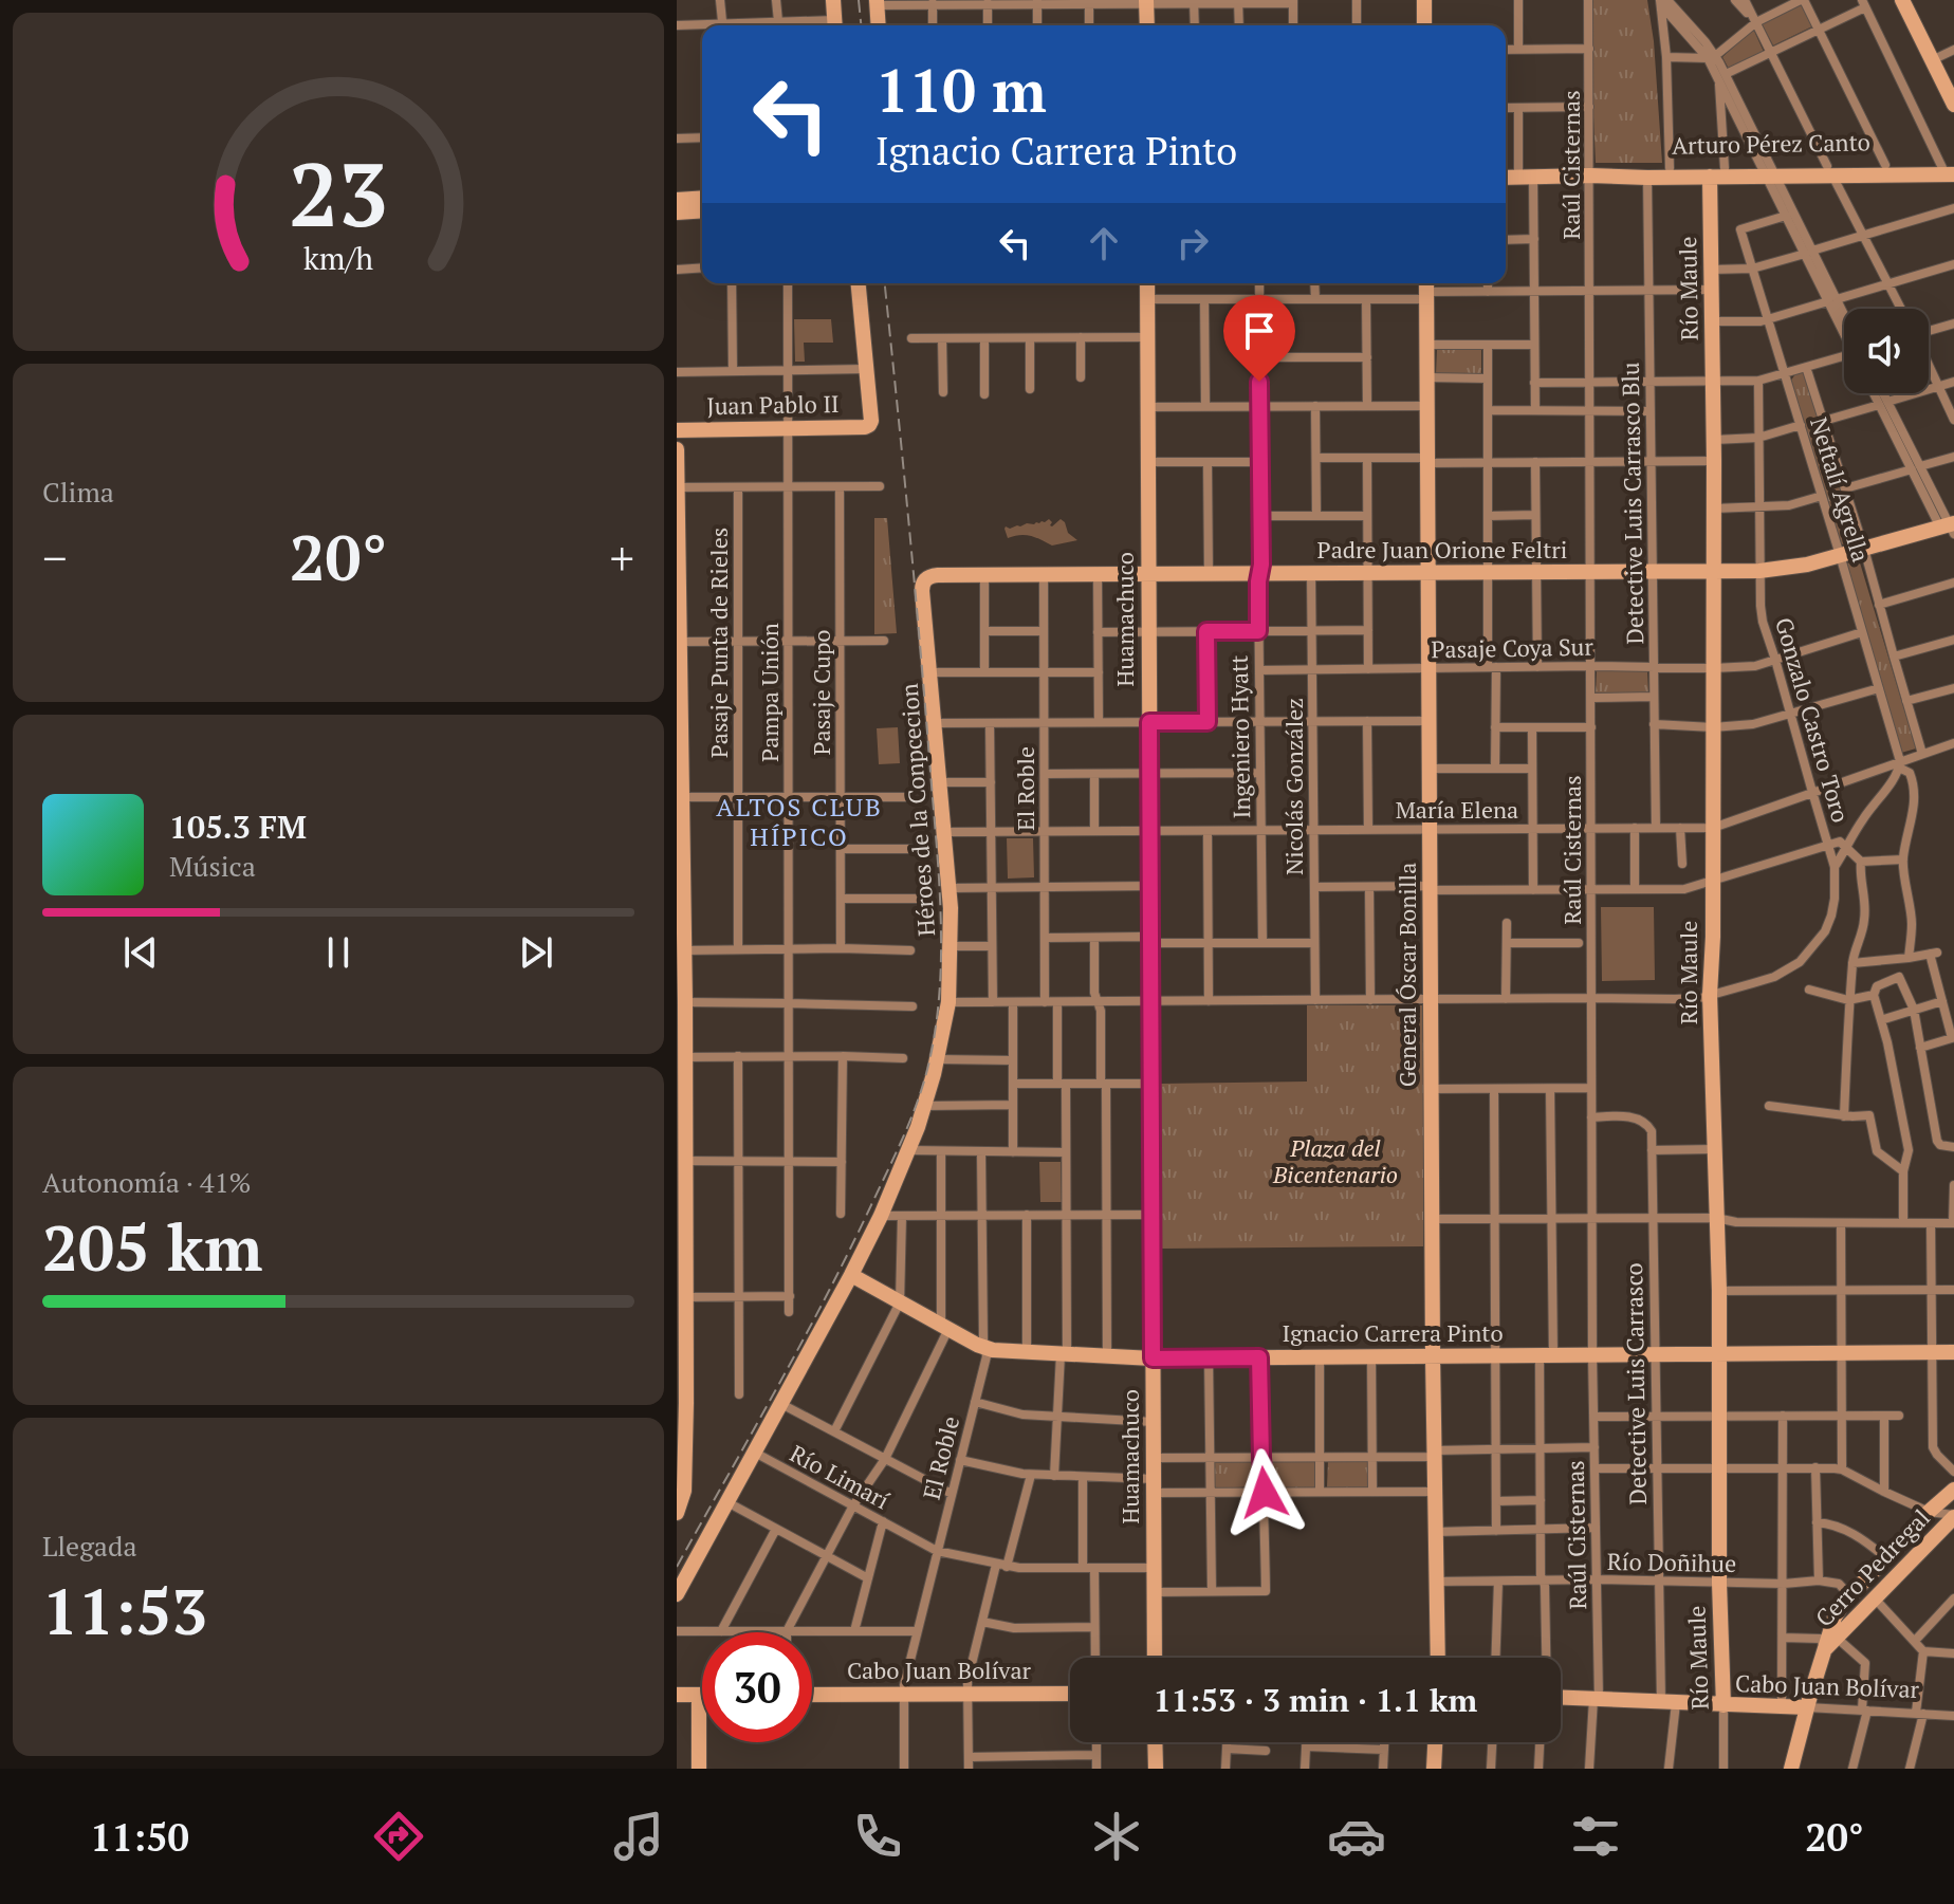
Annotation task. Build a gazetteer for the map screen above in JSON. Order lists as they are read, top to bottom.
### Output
{
  "streets": {
    "street": [
      "Arturo Pérez Canto",
      "Raúl Cisternas",
      "Río Maule",
      "Juan Pablo II",
      "Neftalí Agrella",
      "Detective Luis Carrasco Blu",
      "Padre Juan Orione Feltri",
      "Huamachuco",
      "Pasaje Punta de Rieles",
      "Pasaje Coya Sur",
      "Pampa Unión",
      "Pasaje Cupo",
      "Gonzalo Castro Toro",
      "Ingeniero Hyatt",
      "Nicolás González",
      "El Roble",
      "Héroes de la Conpcecion",
      "María Elena",
      "General Óscar Bonilla",
      "Ignacio Carrera Pinto",
      "Detective Luis Carrasco",
      "Río Limarí",
      "Río Doñihue",
      "Cerro Pedregal",
      "Cabo Juan Bolívar"
    ]
  },
  "crossings": [
    ["Arturo Pérez Canto", "Raúl Cisternas"],
    ["Arturo Pérez Canto", "Río Maule"],
    ["Arturo Pérez Canto", "Detective Luis Carrasco Blu"],
    ["Raúl Cisternas", "Padre Juan Orione Feltri"],
    ["Raúl Cisternas", "Pasaje Coya Sur"],
    ["Raúl Cisternas", "María Elena"],
    ["Raúl Cisternas", "Ignacio Carrera Pinto"],
    ["Raúl Cisternas", "Detective Luis Carrasco"],
    ["Raúl Cisternas", "Río Doñihue"],
    ["Raúl Cisternas", "Cabo Juan Bolívar"],
    ["Río Maule", "Padre Juan Orione Feltri"],
    ["Río Maule", "Pasaje Coya Sur"],
    ["Río Maule", "María Elena"],
    ["Río Maule", "Ignacio Carrera Pinto"],
    ["Río Maule", "Río Doñihue"],
    ["Río Maule", "Cabo Juan Bolívar"],
    ["Juan Pablo II", "Pampa Unión"],
    ["Neftalí Agrella", "Padre Juan Orione Feltri"],
    ["Neftalí Agrella", "Pasaje Coya Sur"],
    ["Neftalí Agrella", "María Elena"],
    ["Detective Luis Carrasco Blu", "Padre Juan Orione Feltri"],
    ["Detective Luis Carrasco Blu", "Pasaje Coya Sur"],
    ["Detective Luis Carrasco Blu", "María Elena"],
    ["Padre Juan Orione Feltri", "Huamachuco"],
    ["Padre Juan Orione Feltri", "Gonzalo Castro Toro"],
    ["Padre Juan Orione Feltri", "Ingeniero Hyatt"],
    ["Padre Juan Orione Feltri", "Nicolás González"],
    ["Padre Juan Orione Feltri", "El Roble"],
    ["Padre Juan Orione Feltri", "Héroes de la Conpcecion"],
    ["Padre Juan Orione Feltri", "General Óscar Bonilla"],
    ["Huamachuco", "María Elena"],
    ["Huamachuco", "Ignacio Carrera Pinto"],
    ["Huamachuco", "Río Limarí"],
    ["Pasaje Coya Sur", "Gonzalo Castro Toro"],
    ["Pasaje Coya Sur", "Ingeniero Hyatt"],
    ["Pasaje Coya Sur", "Nicolás González"],
    ["Pasaje Coya Sur", "General Óscar Bonilla"],
    ["Gonzalo Castro Toro", "María Elena"],
    ["Ingeniero Hyatt", "María Elena"],
    ["Nicolás González", "María Elena"],
    ["El Roble", "María Elena"],
    ["El Roble", "Ignacio Carrera Pinto"],
    ["El Roble", "Río Limarí"],
    ["El Roble", "Cabo Juan Bolívar"],
    ["Héroes de la Conpcecion", "María Elena"],
    ["Héroes de la Conpcecion", "Ignacio Carrera Pinto"],
    ["Héroes de la Conpcecion", "Río Limarí"],
    ["María Elena", "General Óscar Bonilla"],
    ["General Óscar Bonilla", "Ignacio Carrera Pinto"],
    ["General Óscar Bonilla", "Río Doñihue"],
    ["Ignacio Carrera Pinto", "Detective Luis Carrasco"],
    ["Detective Luis Carrasco", "Río Doñihue"],
    ["Detective Luis Carrasco", "Cabo Juan Bolívar"],
    ["Cerro Pedregal", "Cabo Juan Bolívar"]
  ],
  "districts": ["ALTOS CLUB HÍPICO"],
  "parks": ["Plaza del Bicentenario"],
  "page": {
    "turn": ["110 m", "Ignacio Carrera Pinto"],
    "tile": [
      "Clima",
      ["Autonomía · 41%", "205 km"],
      ["Llegada", "11:53"]
    ],
    "heat": ["−", "20°", "+"],
    "song": ["105.3 FM", "Música"],
    "limit": "30",
    "trip": "11:53 · 3 min · 1.1 km",
    "tabs": ["11:50", "20°"],
    "gauge": ["23", "km/h"]
  }
}
